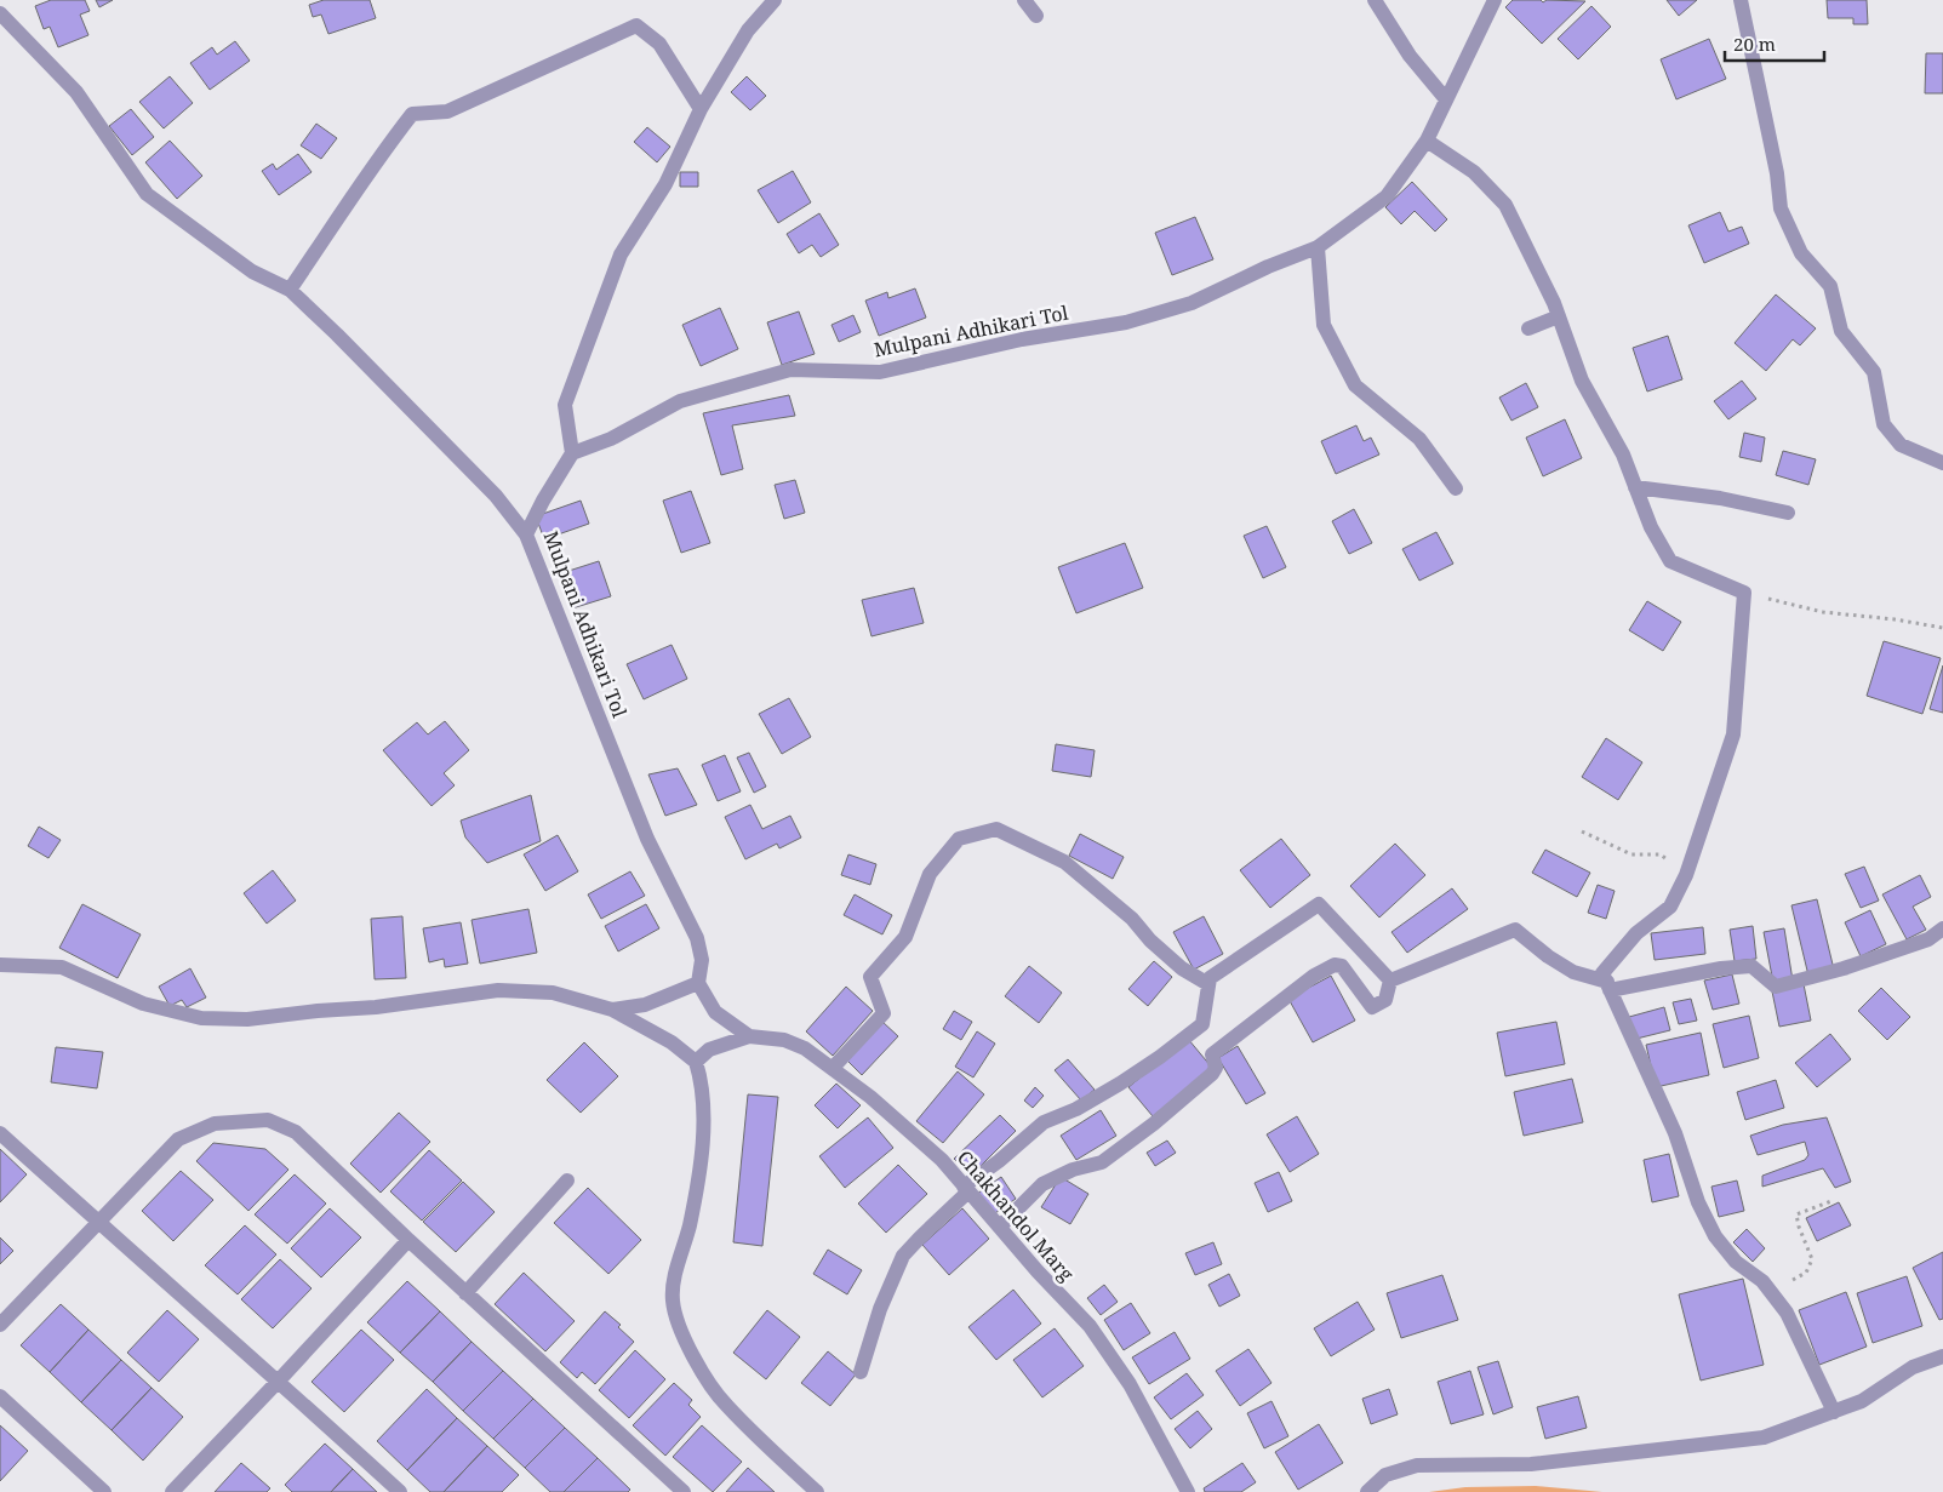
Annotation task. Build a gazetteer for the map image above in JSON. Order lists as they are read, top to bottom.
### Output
{
  "streets": {
    "street": ["Mulpani Adhikari Tol", "Chakhandol Marg"]
  },
  "scale_bar": "20 m"
}
